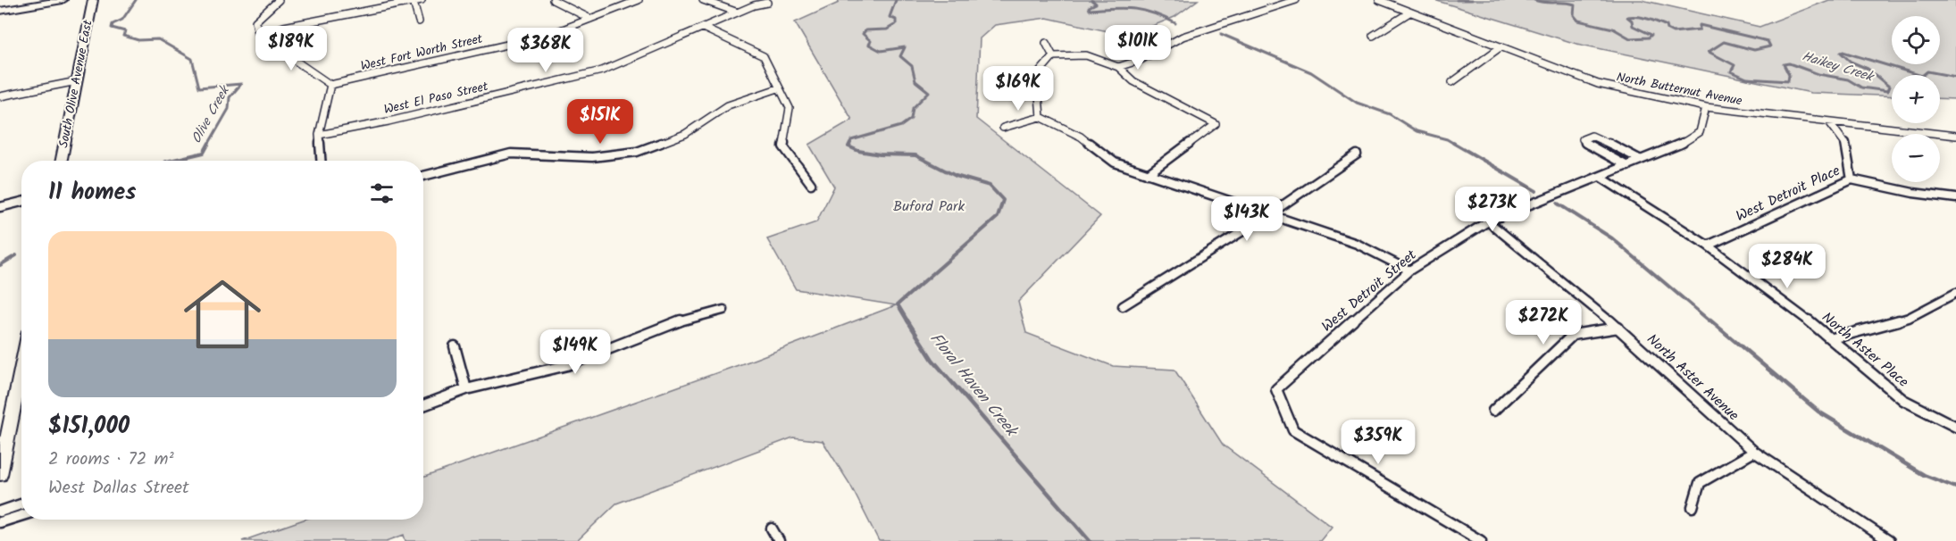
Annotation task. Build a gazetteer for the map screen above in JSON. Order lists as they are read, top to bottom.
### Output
{
  "streets": {
    "street": [
      "West Fort Worth Street",
      "South Olive Avenue East",
      "North Butternut Avenue",
      "West El Paso Street",
      "West Detroit Place",
      "West Detroit Street",
      "North Aster Place",
      "North Aster Avenue"
    ]
  },
  "crossings": [
    ["North Butternut Avenue", "West Detroit Place"],
    ["North Butternut Avenue", "West Detroit Street"],
    ["West Detroit Place", "North Aster Place"],
    ["West Detroit Street", "North Aster Place"],
    ["West Detroit Street", "North Aster Avenue"]
  ],
  "water": ["Haikey Creek", "Olive Creek", "Floral Haven Creek"],
  "parks": ["Buford Park"],
  "page": {
    "map_buttons": ["+", "−"],
    "price": [
      "$101K",
      "$189K",
      "$368K",
      "$169K",
      "$151K",
      "$273K",
      "$143K",
      "$284K",
      "$272K",
      "$149K",
      "$359K"
    ],
    "heading": "11 homes",
    "list": [
      {
        "name": "$151,000",
        "note": "2 rooms · 72 m² · West Dallas Street"
      }
    ]
  }
}
